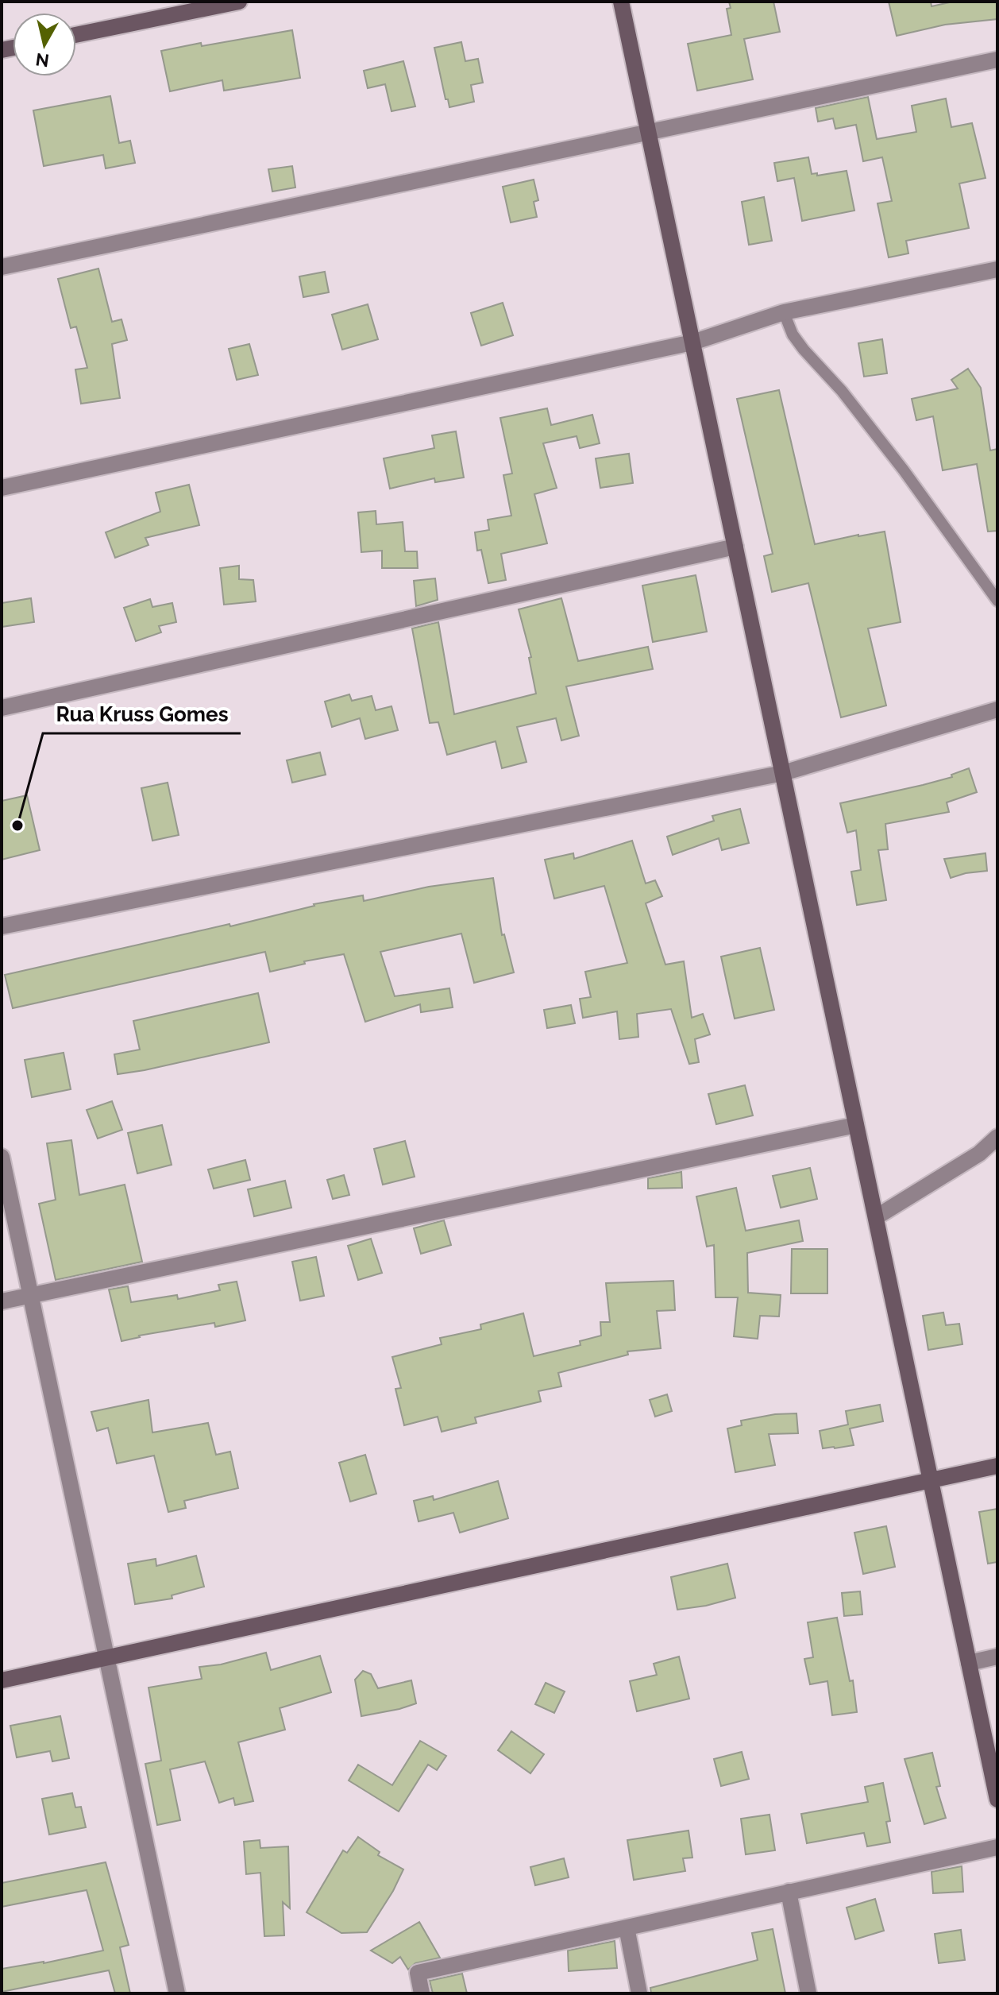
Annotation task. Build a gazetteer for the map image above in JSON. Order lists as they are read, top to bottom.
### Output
{
  "places": ["Rua Kruss Gomes"],
  "north": "bottom"
}
